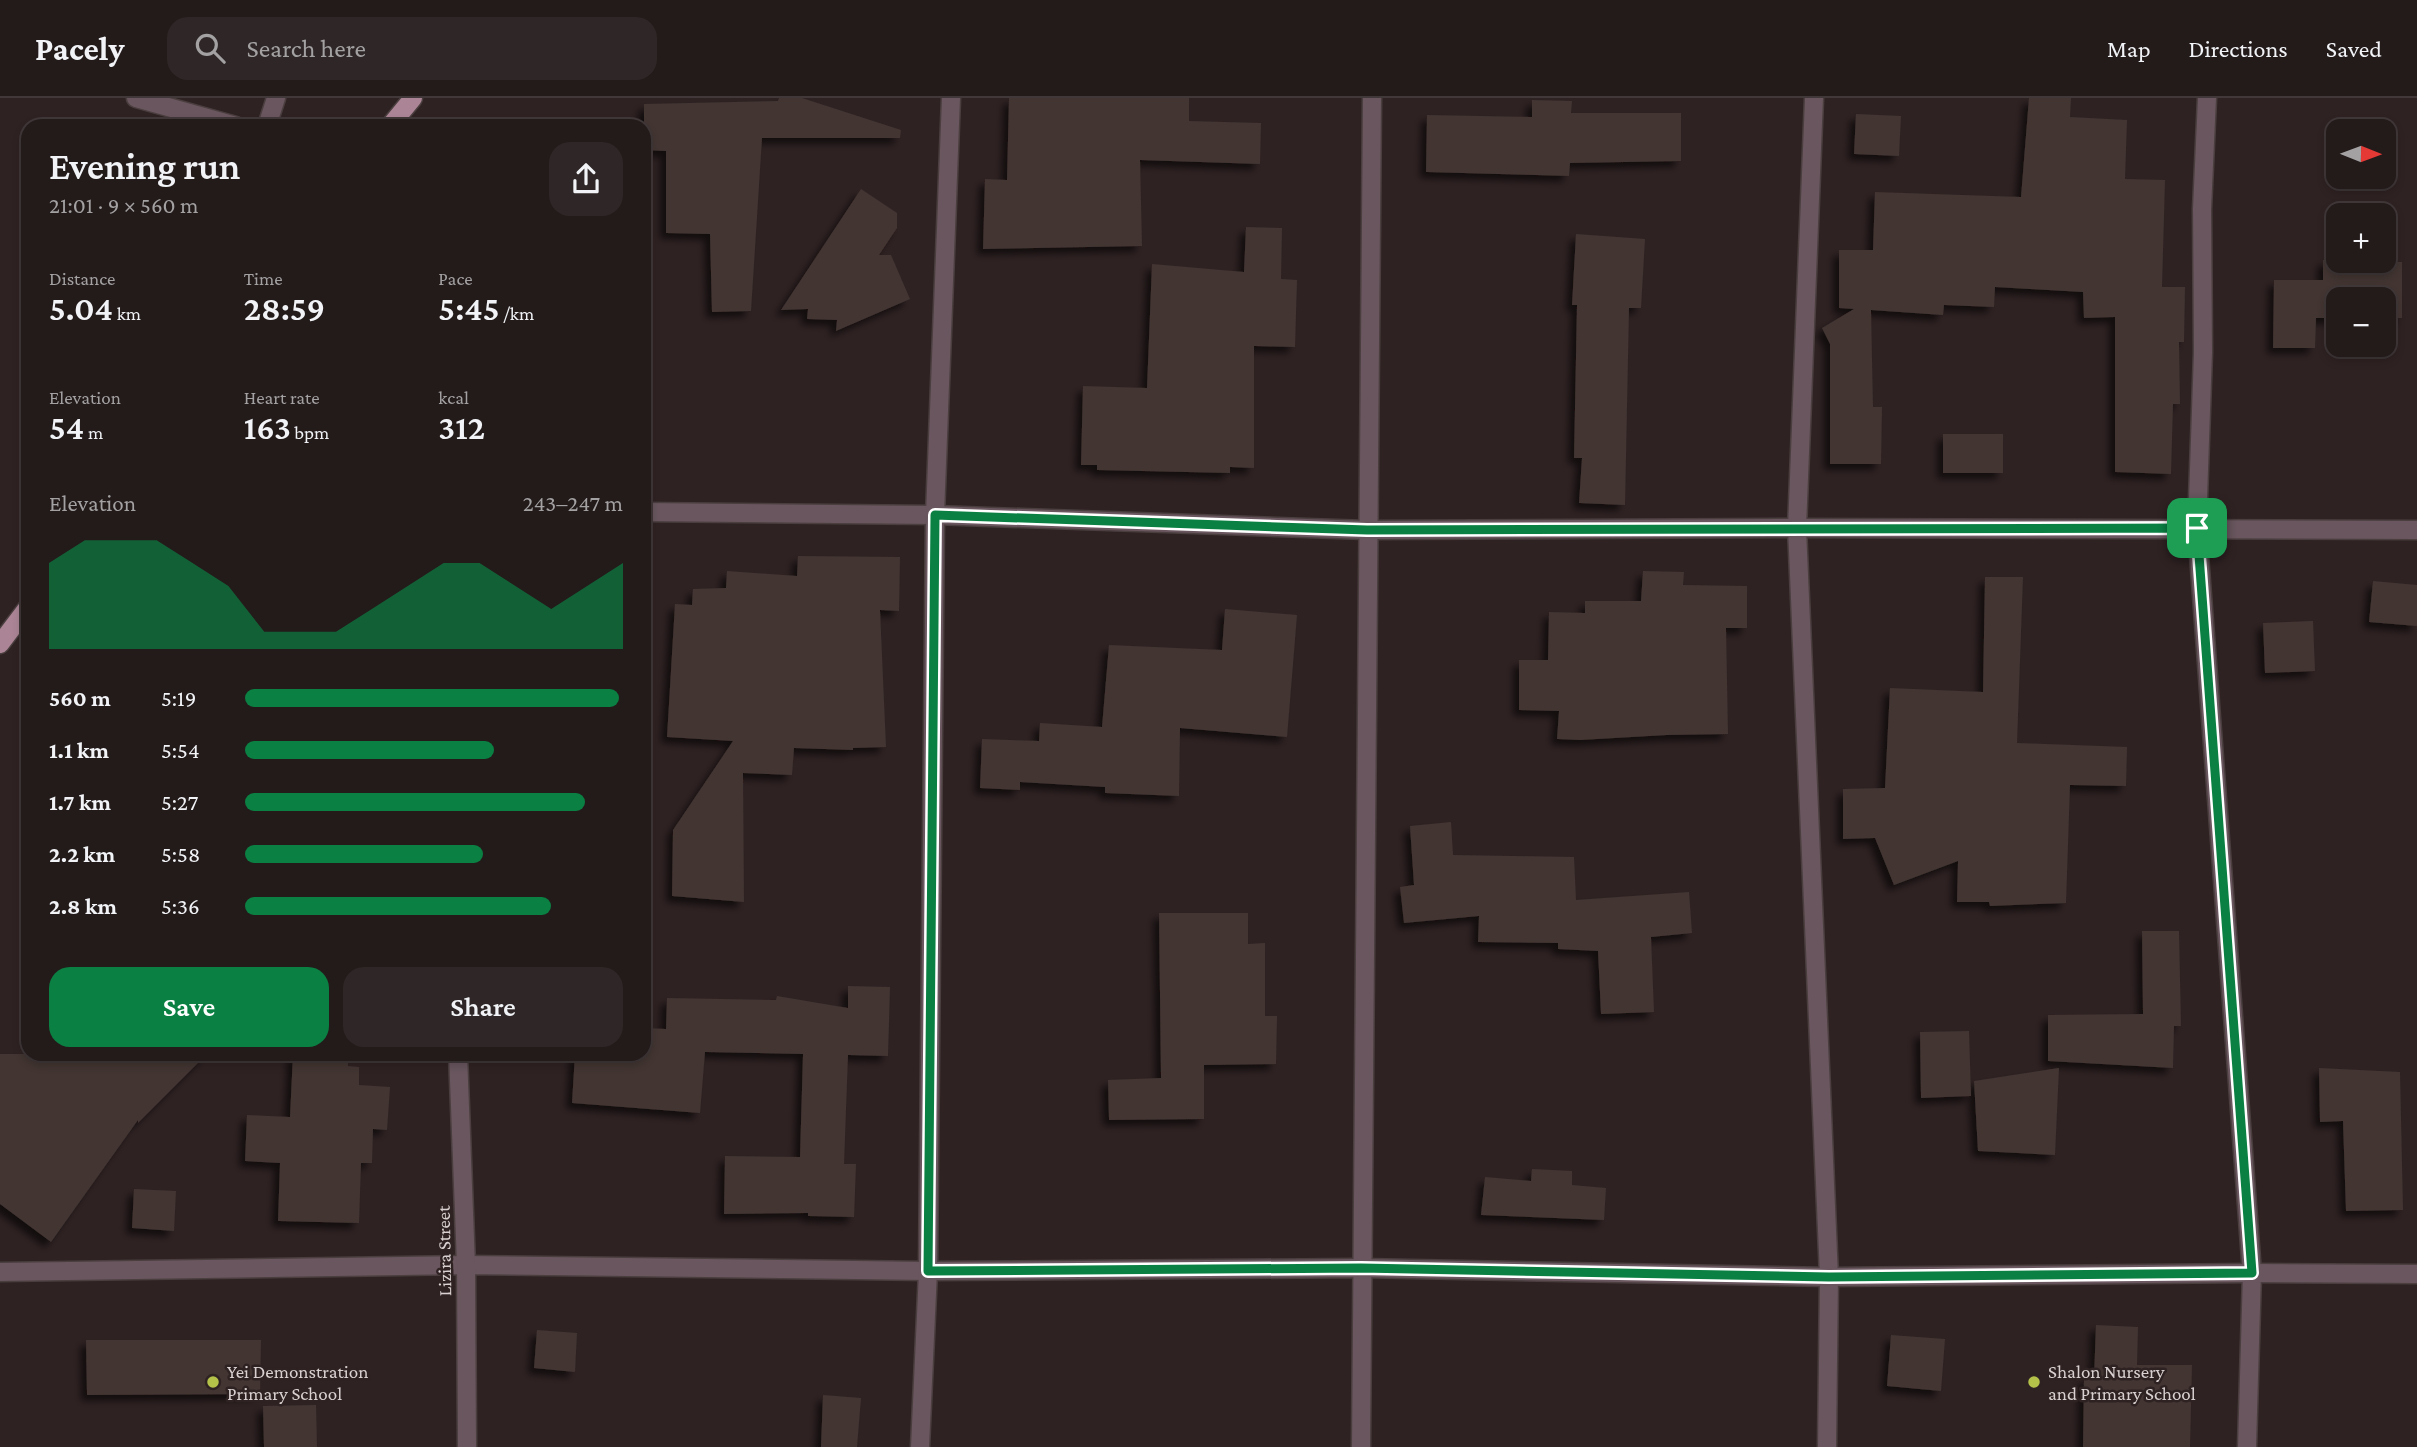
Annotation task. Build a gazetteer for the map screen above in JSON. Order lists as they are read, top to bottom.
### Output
{
  "streets": {
    "street": ["Lizira Street"]
  },
  "places": ["Yei Demonstration Primary School", "Shalon Nursery and Primary School"],
  "north": "right",
  "page": {
    "header": "Pacely",
    "search": "Search here",
    "nav": ["Map", "Directions", "Saved"],
    "map_buttons": ["+", "−"],
    "heading": ["Evening run", "21:01 · 9 × 560 m"],
    "stats": [
      ["Distance", "5.04 km"],
      ["Time", "28:59"],
      ["Pace", "5:45 /km"],
      ["Elevation", "54 m"],
      ["Heart rate", "163 bpm"],
      ["kcal", "312"]
    ],
    "chart": ["Elevation", "243–247 m"],
    "list": [
      {
        "name": "560 m",
        "note": "5:19"
      },
      {
        "name": "1.1 km",
        "note": "5:54"
      },
      {
        "name": "1.7 km",
        "note": "5:27"
      },
      {
        "name": "2.2 km",
        "note": "5:58"
      },
      {
        "name": "2.8 km",
        "note": "5:36"
      }
    ],
    "buttons": ["Save", "Share"]
  }
}
